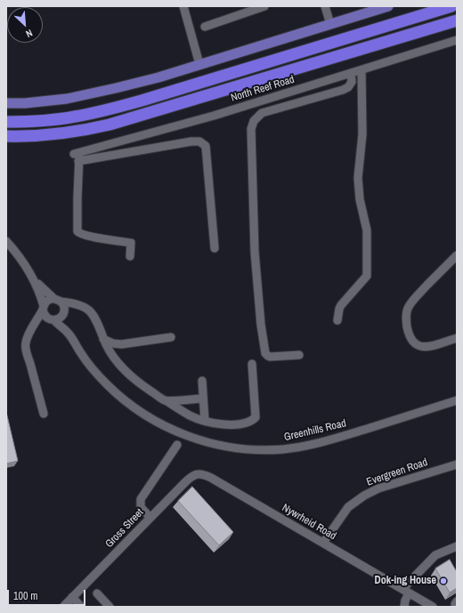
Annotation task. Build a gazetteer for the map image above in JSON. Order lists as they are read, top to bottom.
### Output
{
  "streets": {
    "street": [
      "North Reef Road",
      "Greenhills Road",
      "Evergreen Road",
      "Nywrheid Road",
      "Gross Street"
    ]
  },
  "crossings": [
    ["Evergreen Road", "Nywrheid Road"],
    ["Nywrheid Road", "Gross Street"]
  ],
  "places": ["Dok-ing House"],
  "scale_bar": "100 m",
  "north": "bottom right"
}
